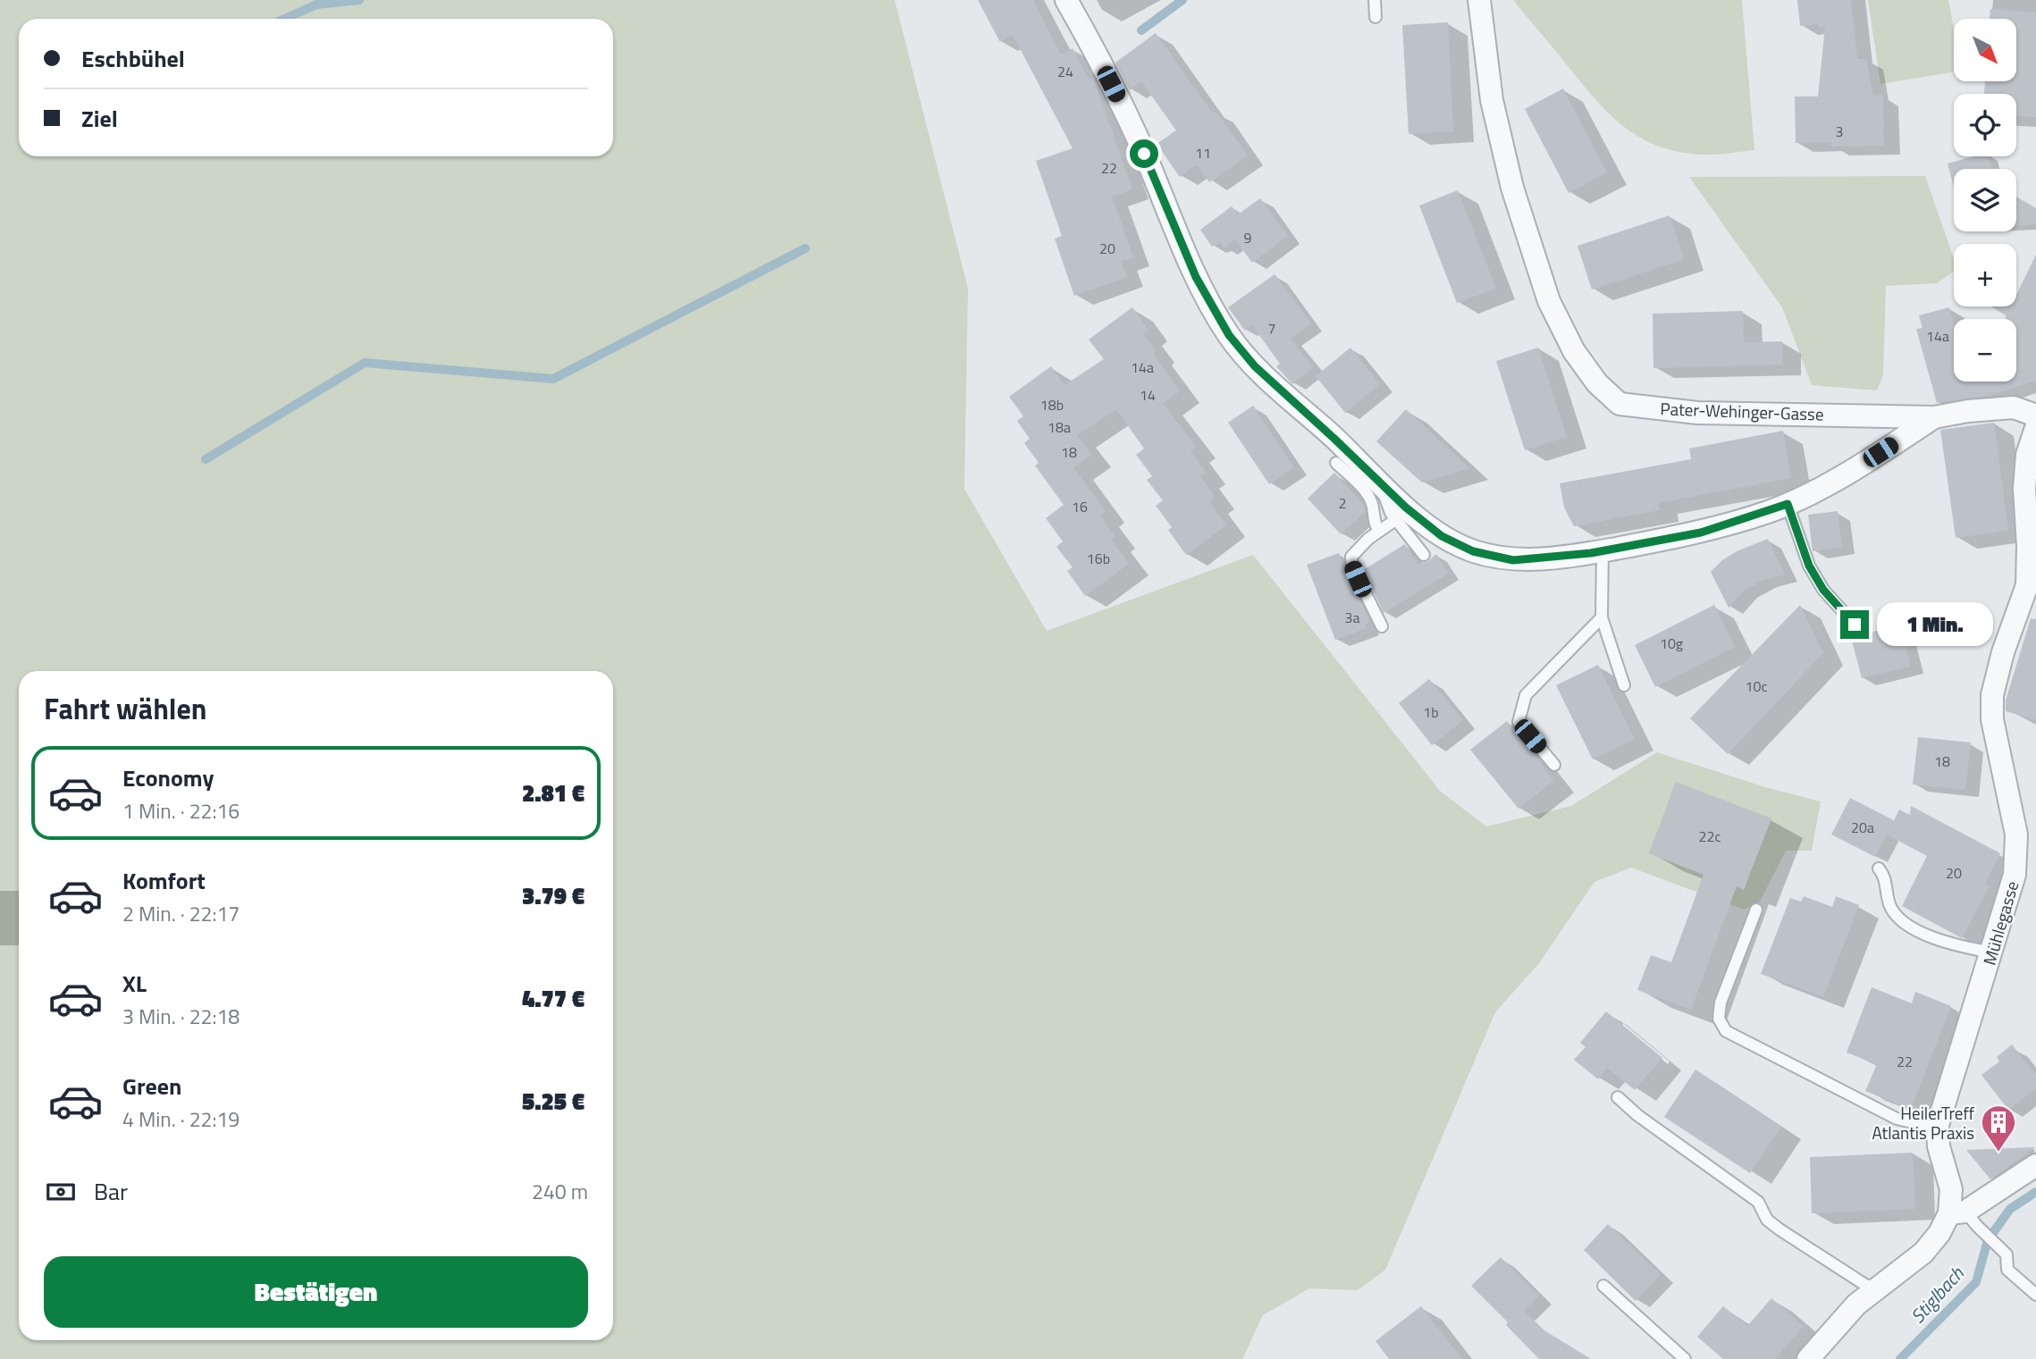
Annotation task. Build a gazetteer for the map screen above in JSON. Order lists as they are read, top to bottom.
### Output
{
  "streets": {
    "street": ["Pater-Wehinger-Gasse", "Mühlegasse"]
  },
  "water": ["Stiglbach"],
  "places": {
    "building": ["HeilerTreff Atlantis Praxis"]
  },
  "house_numbers": [
    "24",
    "3",
    "11",
    "22",
    "9",
    "20",
    "7",
    "14a",
    "14a",
    "14",
    "18b",
    "18a",
    "18",
    "2",
    "16",
    "16b",
    "3a",
    "10g",
    "10c",
    "1b",
    "18",
    "20a",
    "22c",
    "20",
    "22"
  ],
  "north": "bottom right",
  "page": {
    "map_buttons": ["+", "−"],
    "banner": ["Eschbühel", "Ziel"],
    "bubble": "1 Min.",
    "heading": "Fahrt wählen",
    "list": [
      {
        "name": "Economy",
        "note": "1 Min. · 22:16",
        "value": "2.81 €"
      },
      {
        "name": "Komfort",
        "note": "2 Min. · 22:17",
        "value": "3.79 €"
      },
      {
        "name": "XL",
        "note": "3 Min. · 22:18",
        "value": "4.77 €"
      },
      {
        "name": "Green",
        "note": "4 Min. · 22:19",
        "value": "5.25 €"
      }
    ],
    "pay": ["Bar", "240 m"],
    "buttons": "Bestätigen"
  }
}
